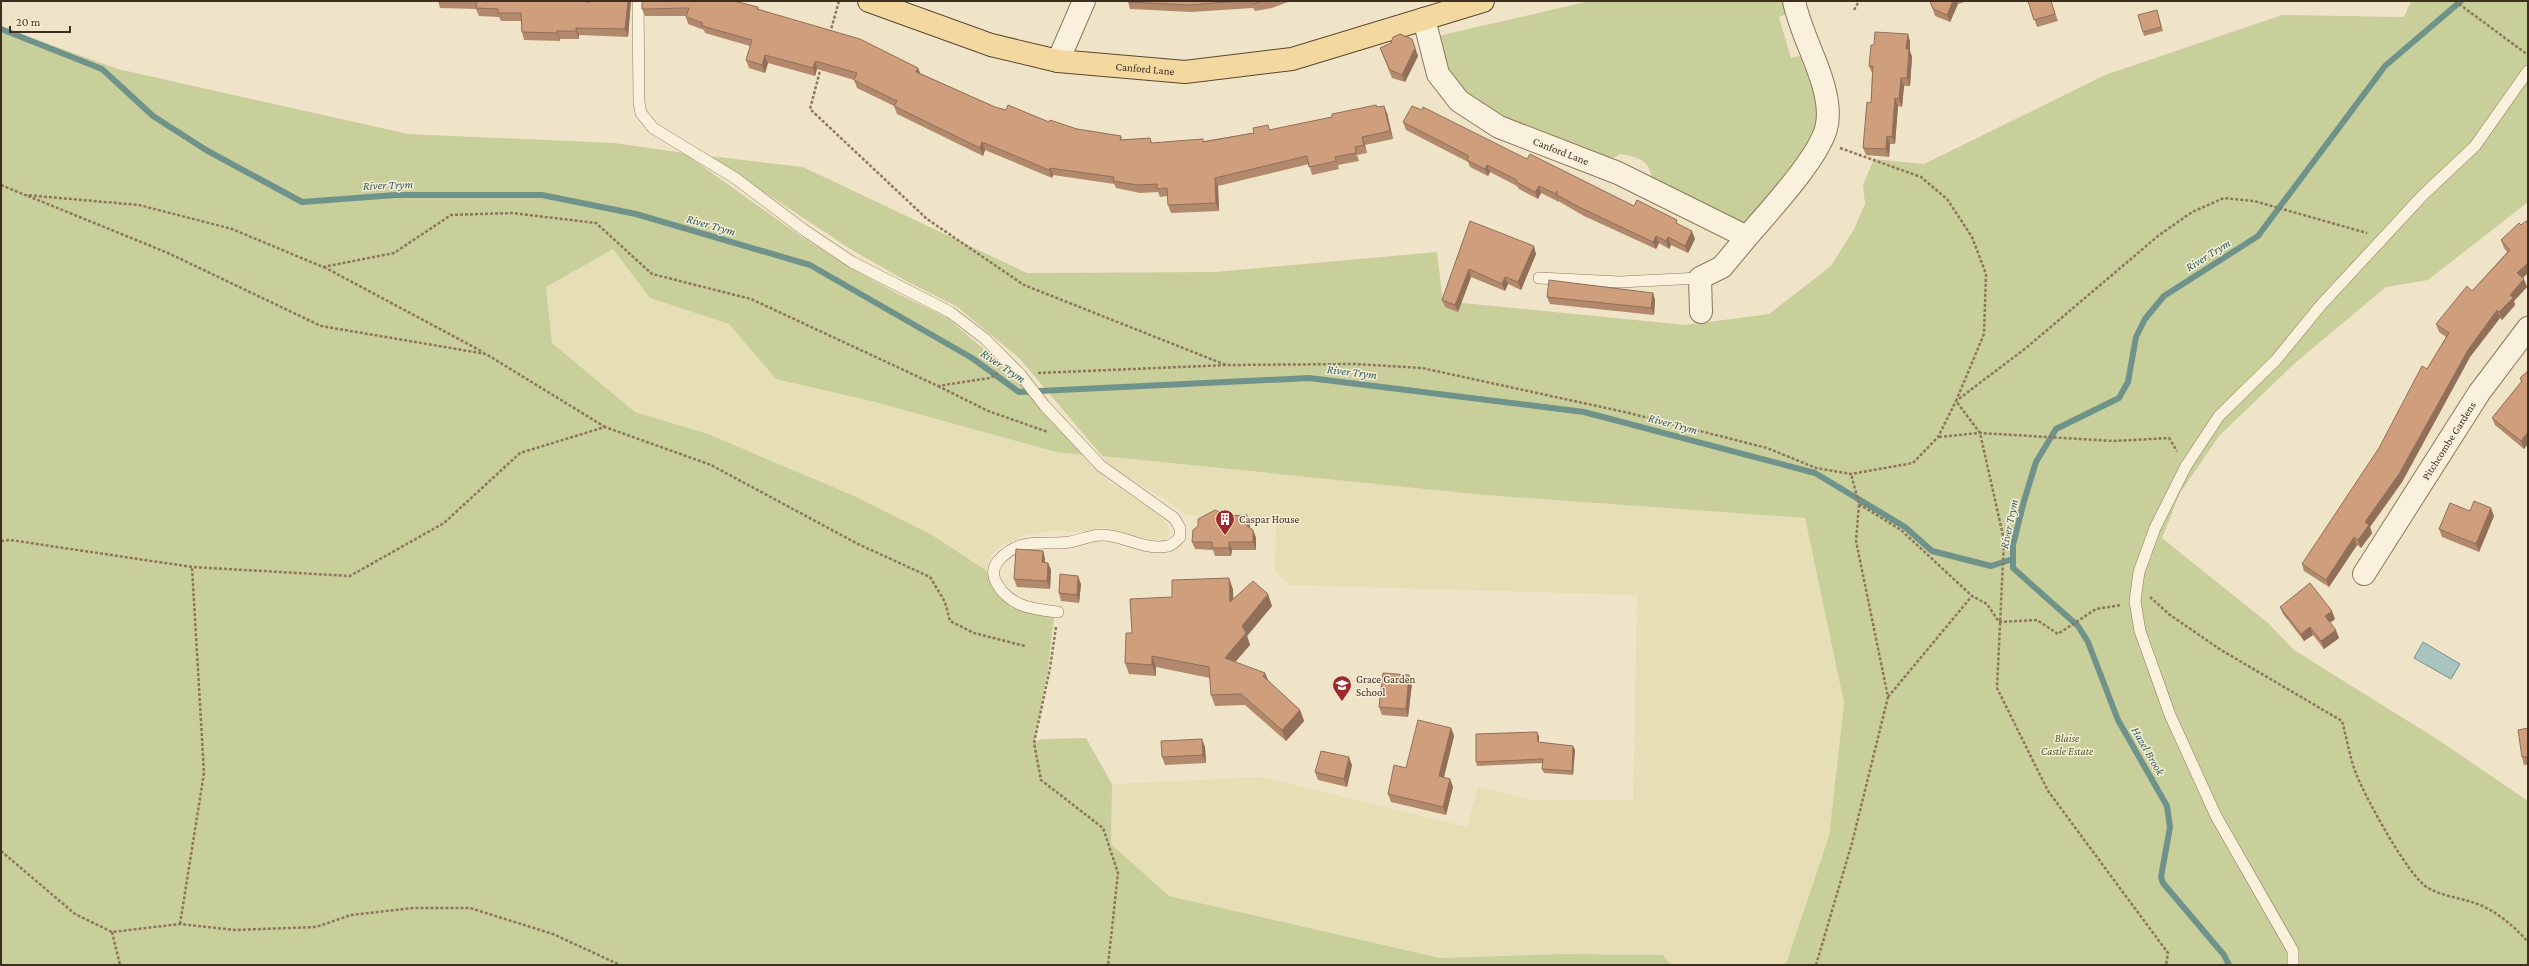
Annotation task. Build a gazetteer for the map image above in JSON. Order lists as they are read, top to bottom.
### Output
{
  "streets": {
    "main road": ["Canford Lane"],
    "street": ["Pitchcombe Gardens"]
  },
  "water": ["River Trym", "Hazel Brook"],
  "parks": ["Blaise Castle Estate"],
  "places": {
    "building": ["Caspar House"],
    "school or university": ["Grace Garden School"]
  },
  "scale_bar": "20 m"
}
